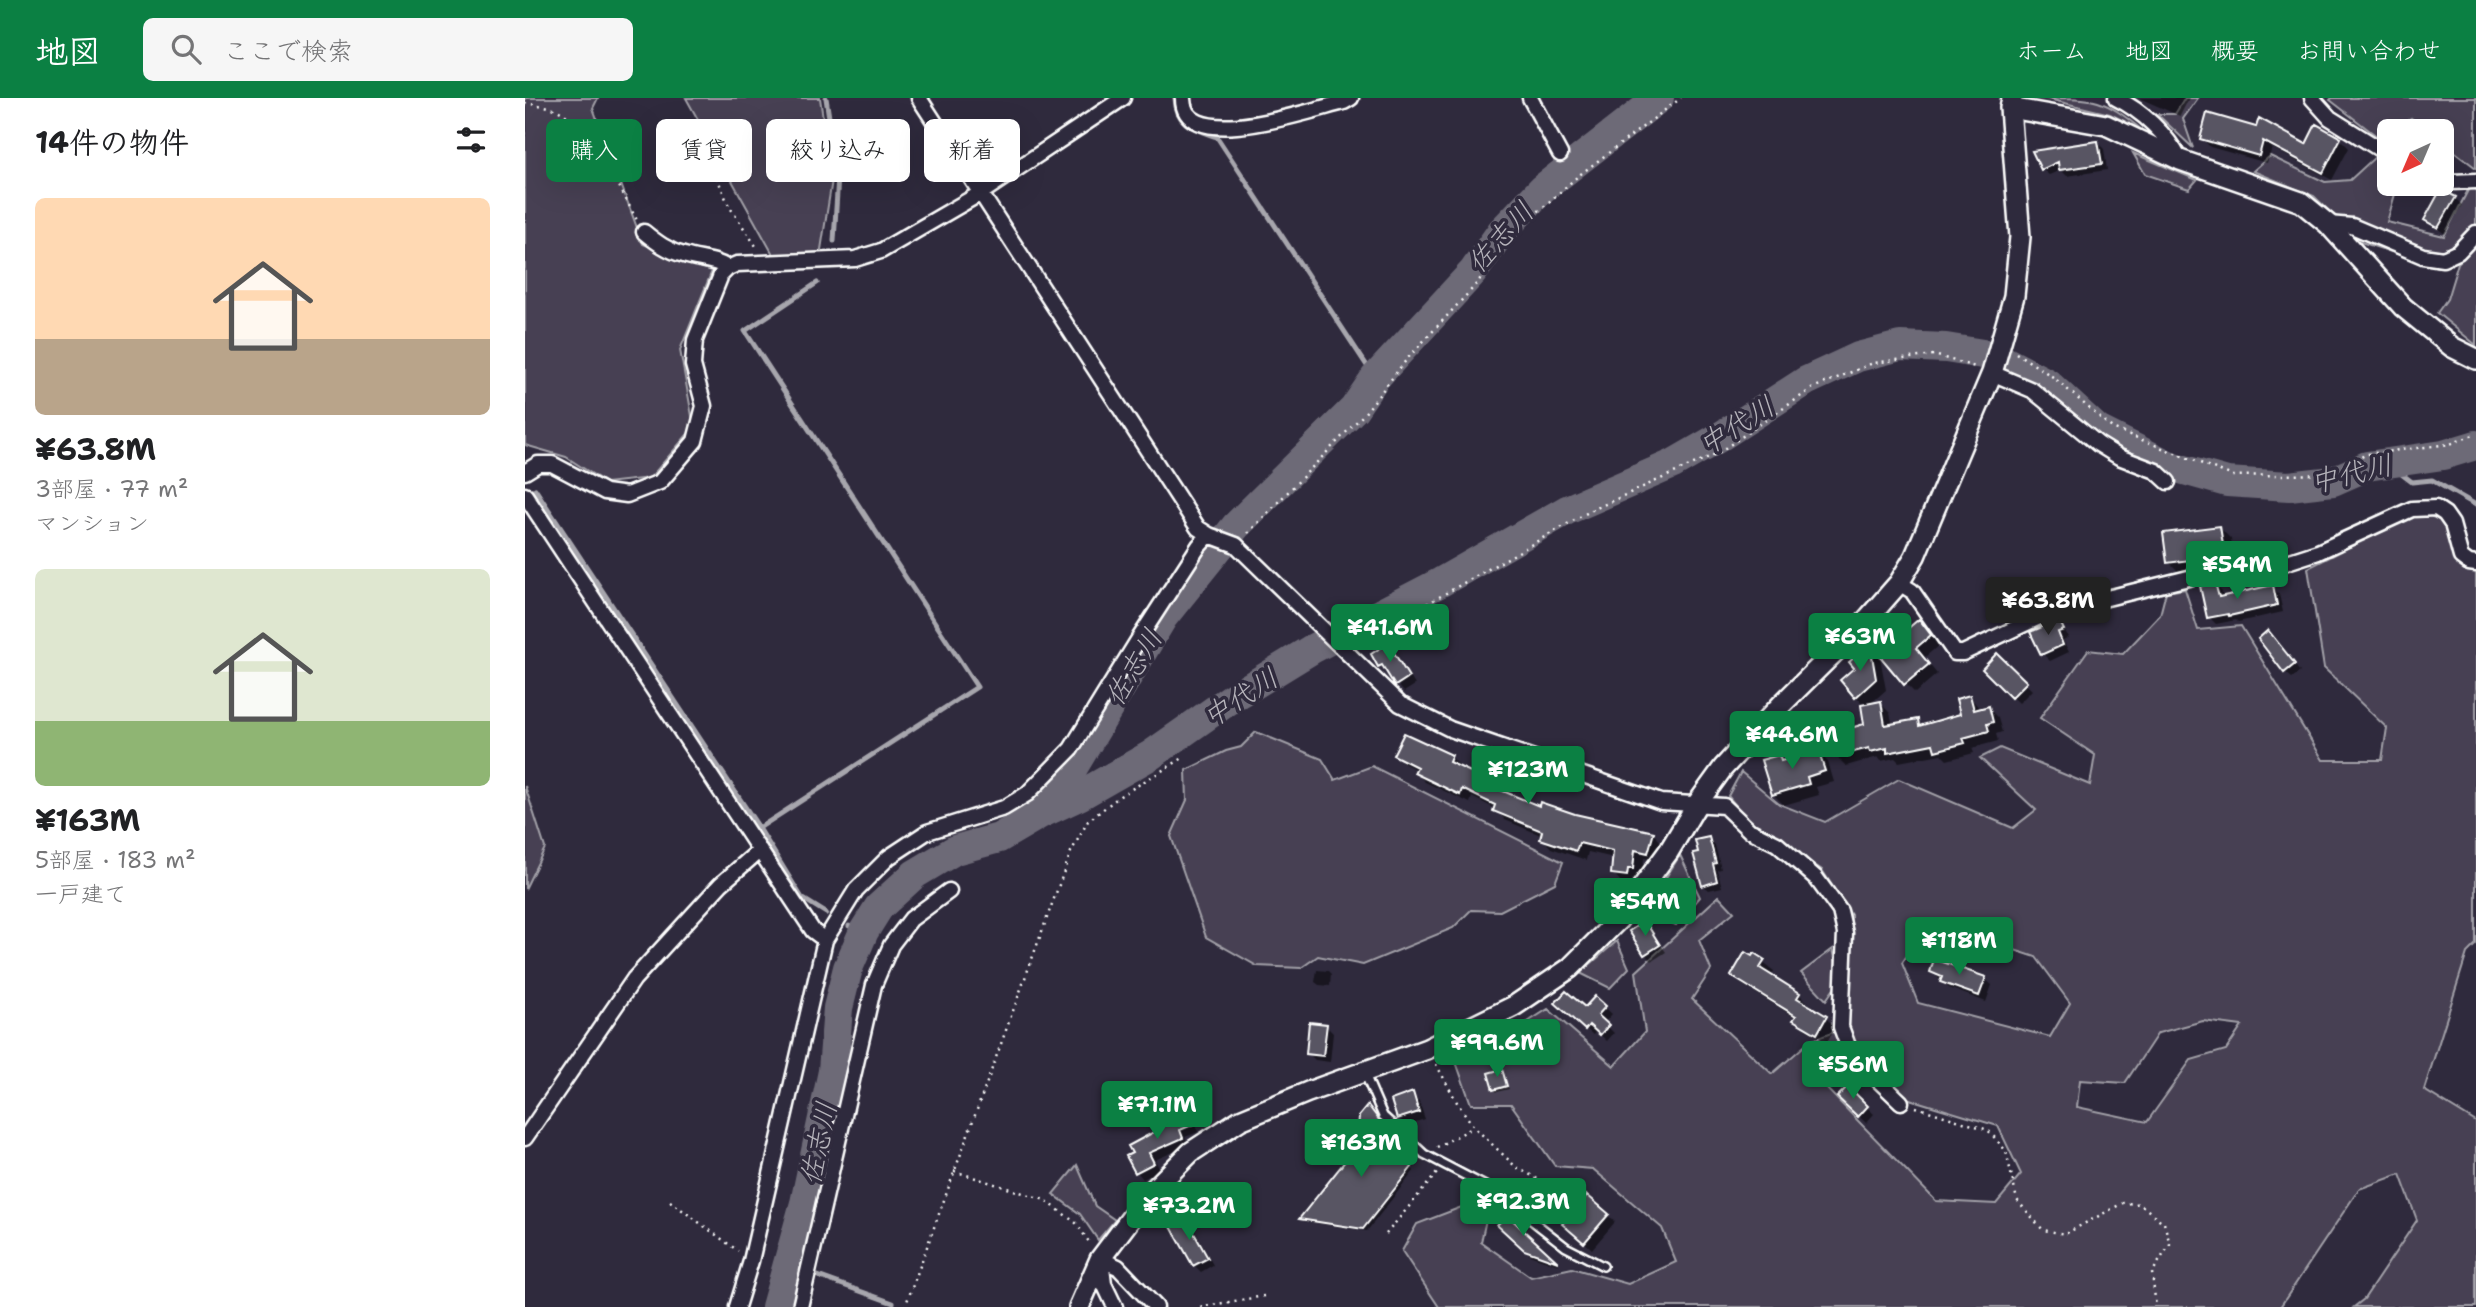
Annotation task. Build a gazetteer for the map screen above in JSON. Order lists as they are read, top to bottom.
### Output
{
  "water": ["佐志川", "中代川"],
  "north": "bottom left",
  "page": {
    "header": "地図",
    "search": "ここで検索",
    "nav": [
      "ホーム",
      "地図",
      "概要",
      "お問い合わせ"
    ],
    "heading": "14件の物件",
    "chip": [
      "購入",
      "賃貸",
      "絞り込み",
      "新着"
    ],
    "list": [
      {
        "name": "¥63.8M",
        "note": "3部屋 · 77 m² · マンション"
      },
      {
        "name": "¥163M",
        "note": "5部屋 · 183 m² · 一戸建て"
      }
    ],
    "price": [
      "¥54M",
      "¥63.8M",
      "¥41.6M",
      "¥63M",
      "¥44.6M",
      "¥123M",
      "¥54M",
      "¥118M",
      "¥99.6M",
      "¥56M",
      "¥71.1M",
      "¥163M",
      "¥92.3M",
      "¥73.2M"
    ]
  }
}
